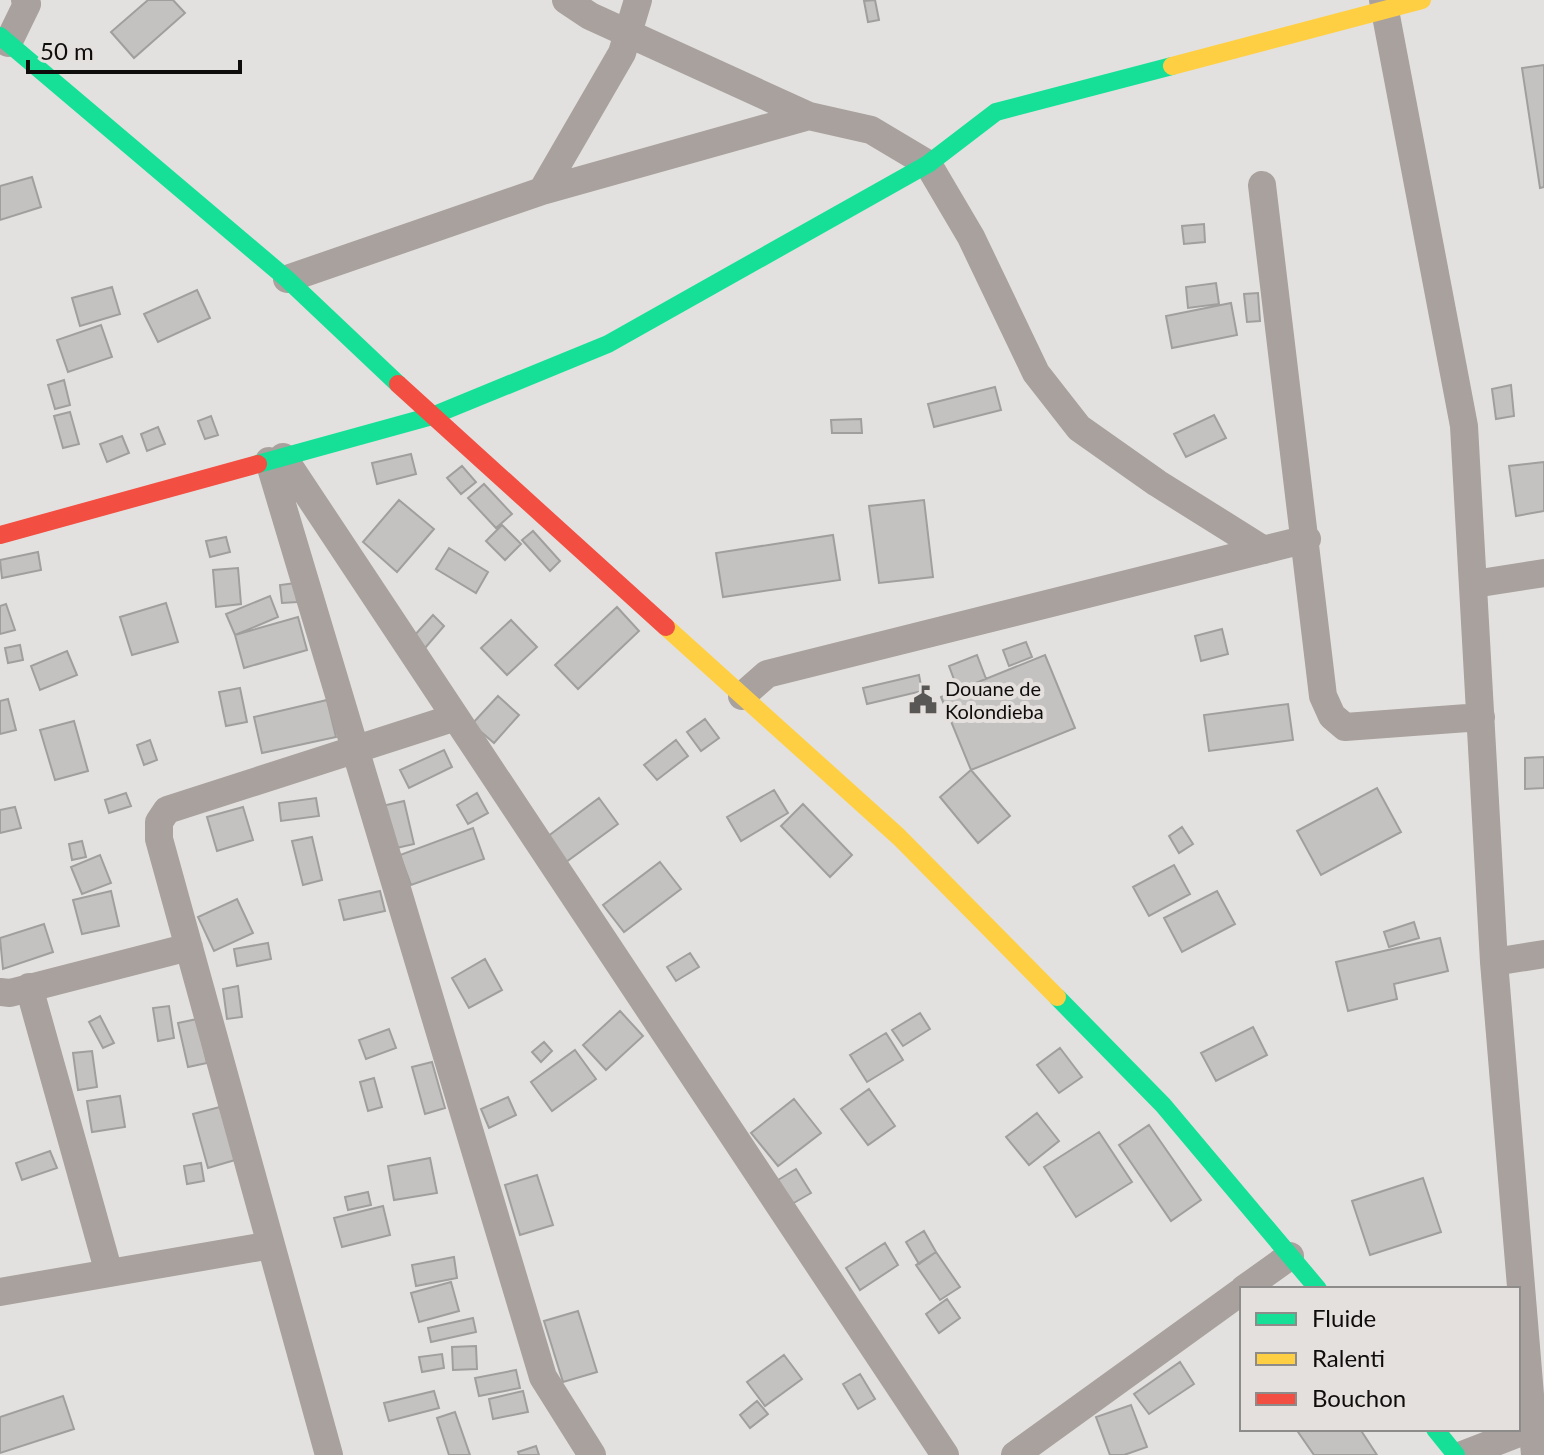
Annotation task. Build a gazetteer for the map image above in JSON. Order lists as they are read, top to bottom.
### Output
{
  "places": {
    "public building": ["Douane de Kolondieba"]
  },
  "legend": ["Fluide", "Ralenti", "Bouchon"],
  "scale_bar": "50 m"
}
